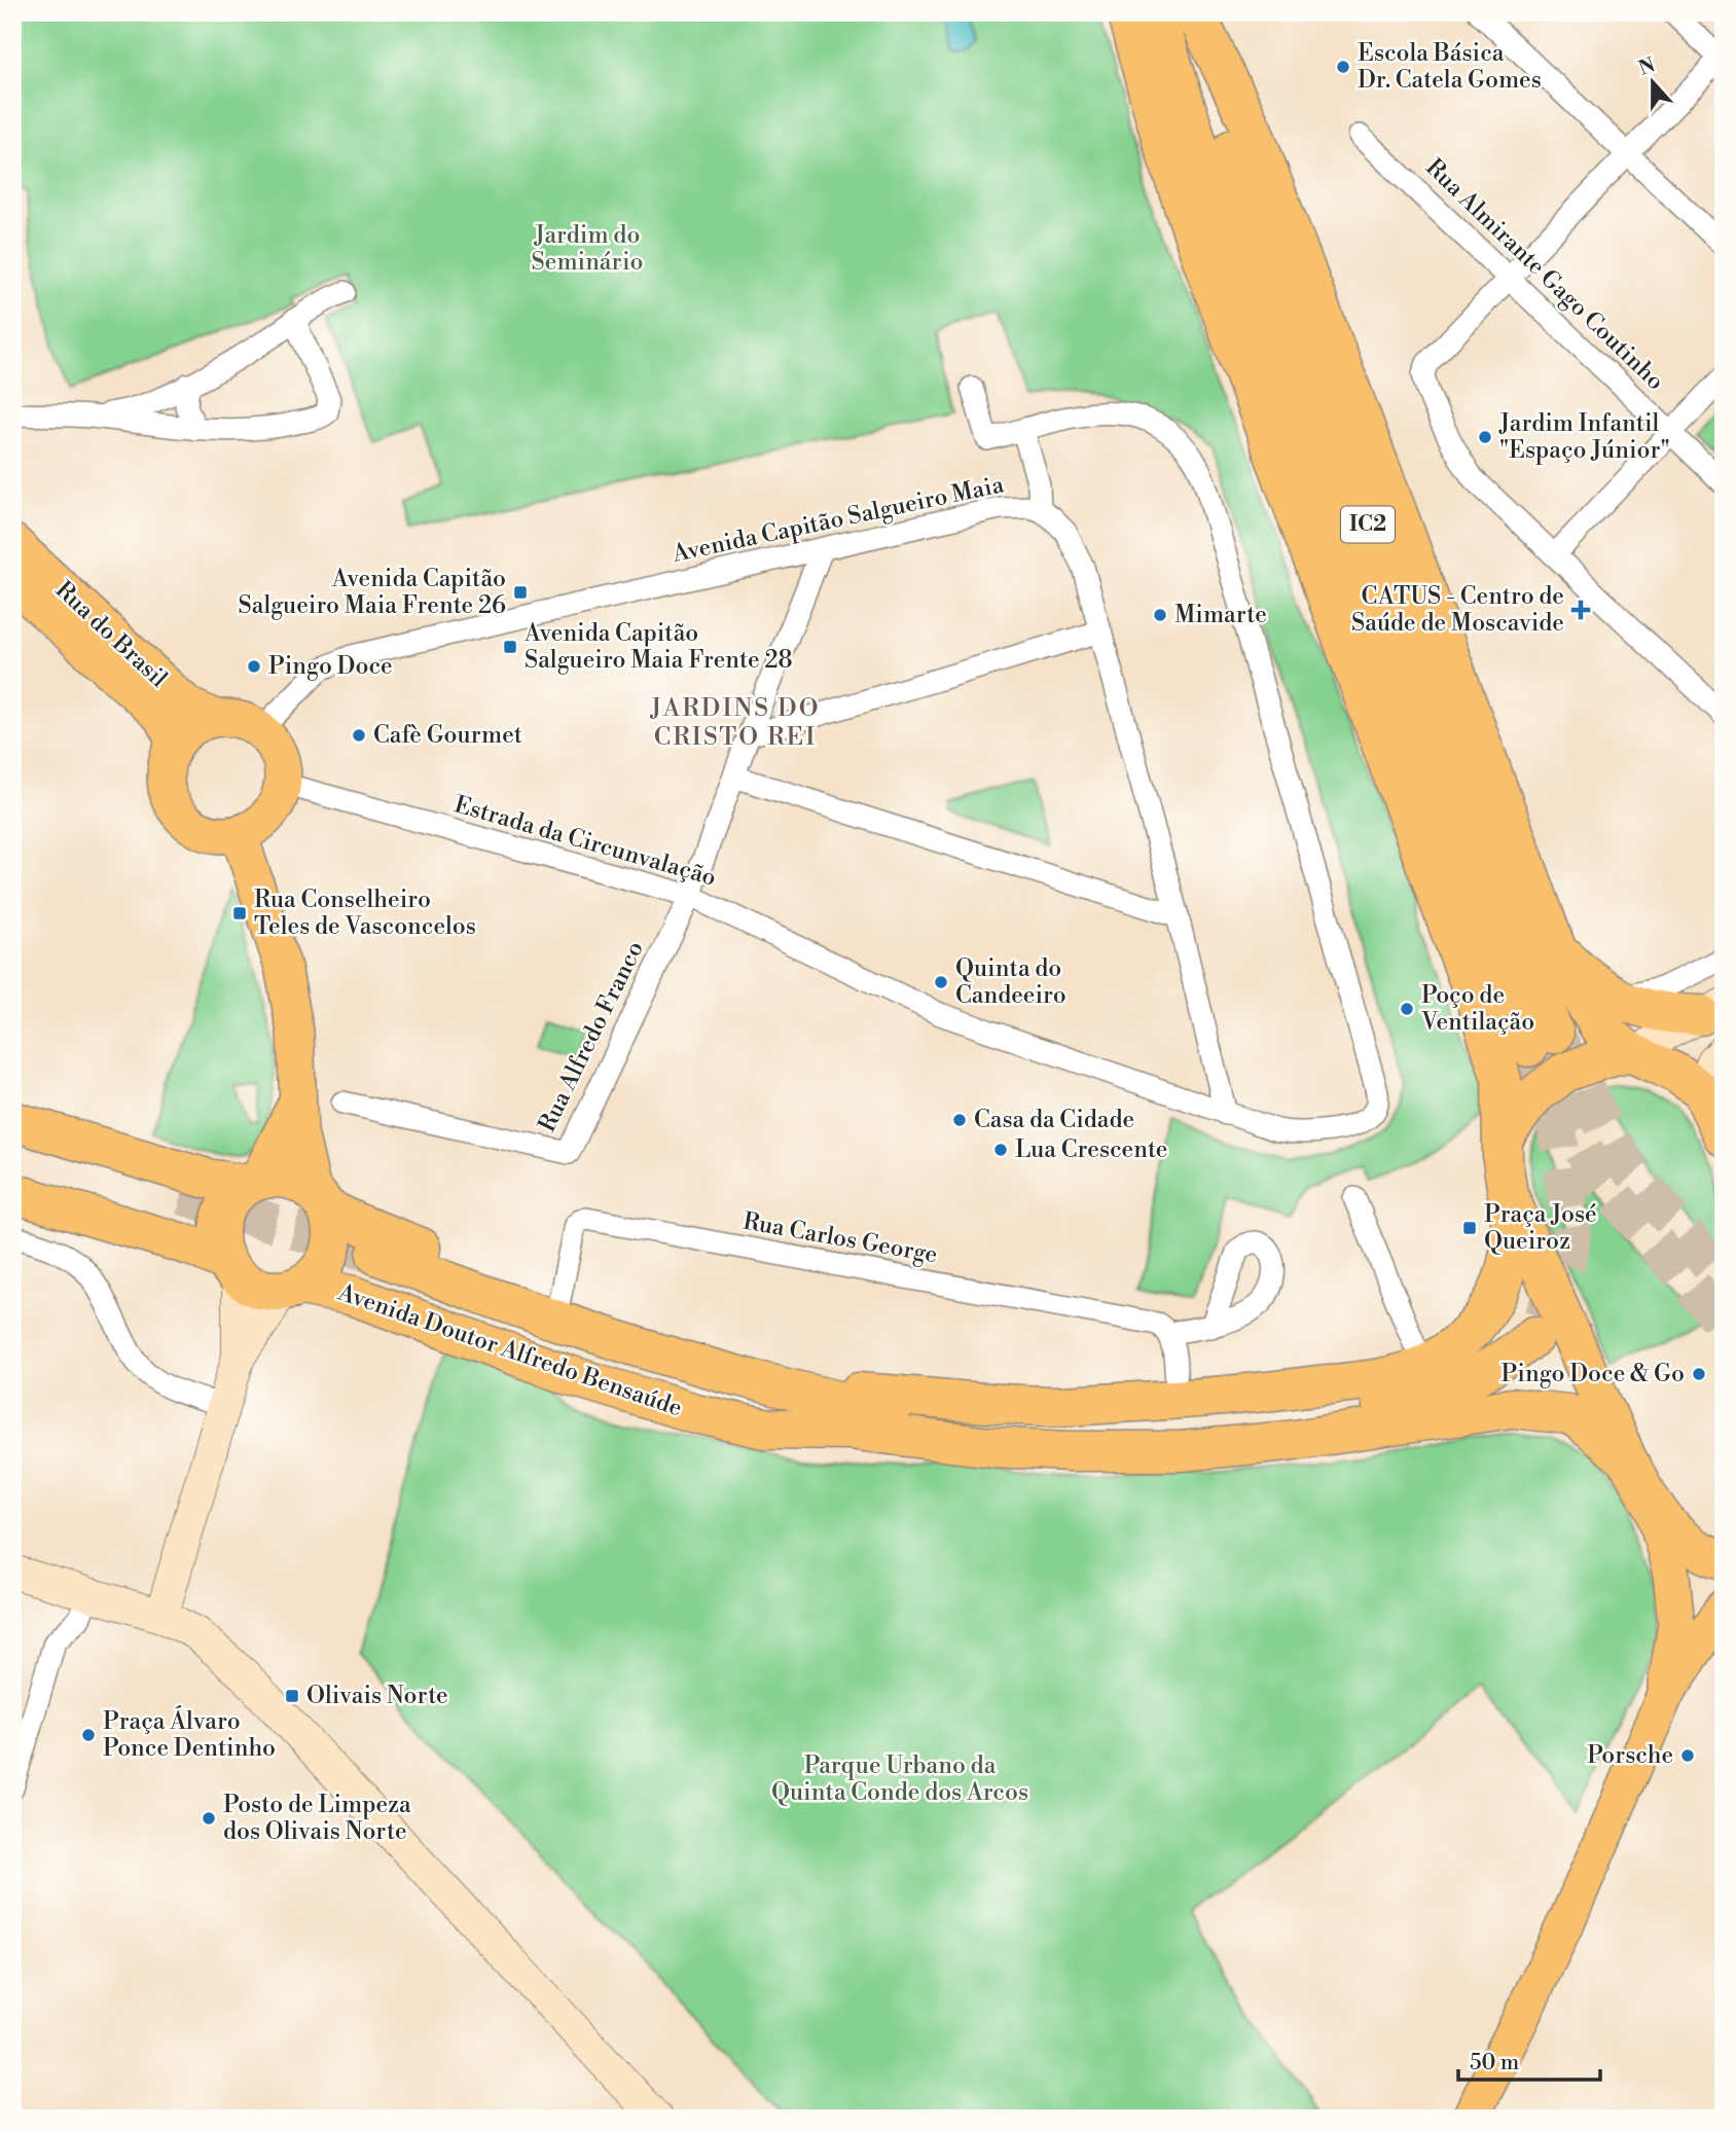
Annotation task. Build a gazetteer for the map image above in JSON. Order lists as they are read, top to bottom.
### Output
{
  "streets": {
    "highway": ["IC2", "Avenida Doutor Alfredo Bensaúde"],
    "main road": ["Rua do Brasil"],
    "street": [
      "Rua Almirante Gago Coutinho",
      "Avenida Capitão Salgueiro Maia",
      "Estrada da Circunvalação",
      "Rua Alfredo Franco",
      "Rua Carlos George"
    ]
  },
  "crossings": [
    ["Avenida Capitão Salgueiro Maia", "Rua do Brasil"],
    ["Avenida Capitão Salgueiro Maia", "Estrada da Circunvalação"],
    ["Rua do Brasil", "Estrada da Circunvalação"],
    ["Estrada da Circunvalação", "Rua Alfredo Franco"],
    ["Rua Carlos George", "Avenida Doutor Alfredo Bensaúde"]
  ],
  "districts": ["JARDINS DO CRISTO REI"],
  "parks": ["Jardim do Seminário", "Parque Urbano da Quinta Conde dos Arcos"],
  "places": {
    "other": [
      "Escola Básica Dr. Catela Gomes",
      "Jardim Infantil \"Espaço Júnior\"",
      "Mimarte",
      "Pingo Doce",
      "Cafè Gourmet",
      "Quinta do Candeeiro",
      "Poço de Ventilação",
      "Casa da Cidade",
      "Lua Crescente",
      "Pingo Doce & Go",
      "Praça Álvaro Ponce Dentinho",
      "Porsche",
      "Posto de Limpeza dos Olivais Norte"
    ],
    "transit": [
      "Avenida Capitão Salgueiro Maia Frente 26",
      "Avenida Capitão Salgueiro Maia Frente 28",
      "Rua Conselheiro Teles de Vasconcelos",
      "Praça José Queiroz",
      "Olivais Norte"
    ],
    "health": ["CATUS - Centro de Saúde de Moscavide"]
  },
  "scale_bar": "50 m",
  "north": "top"
}
